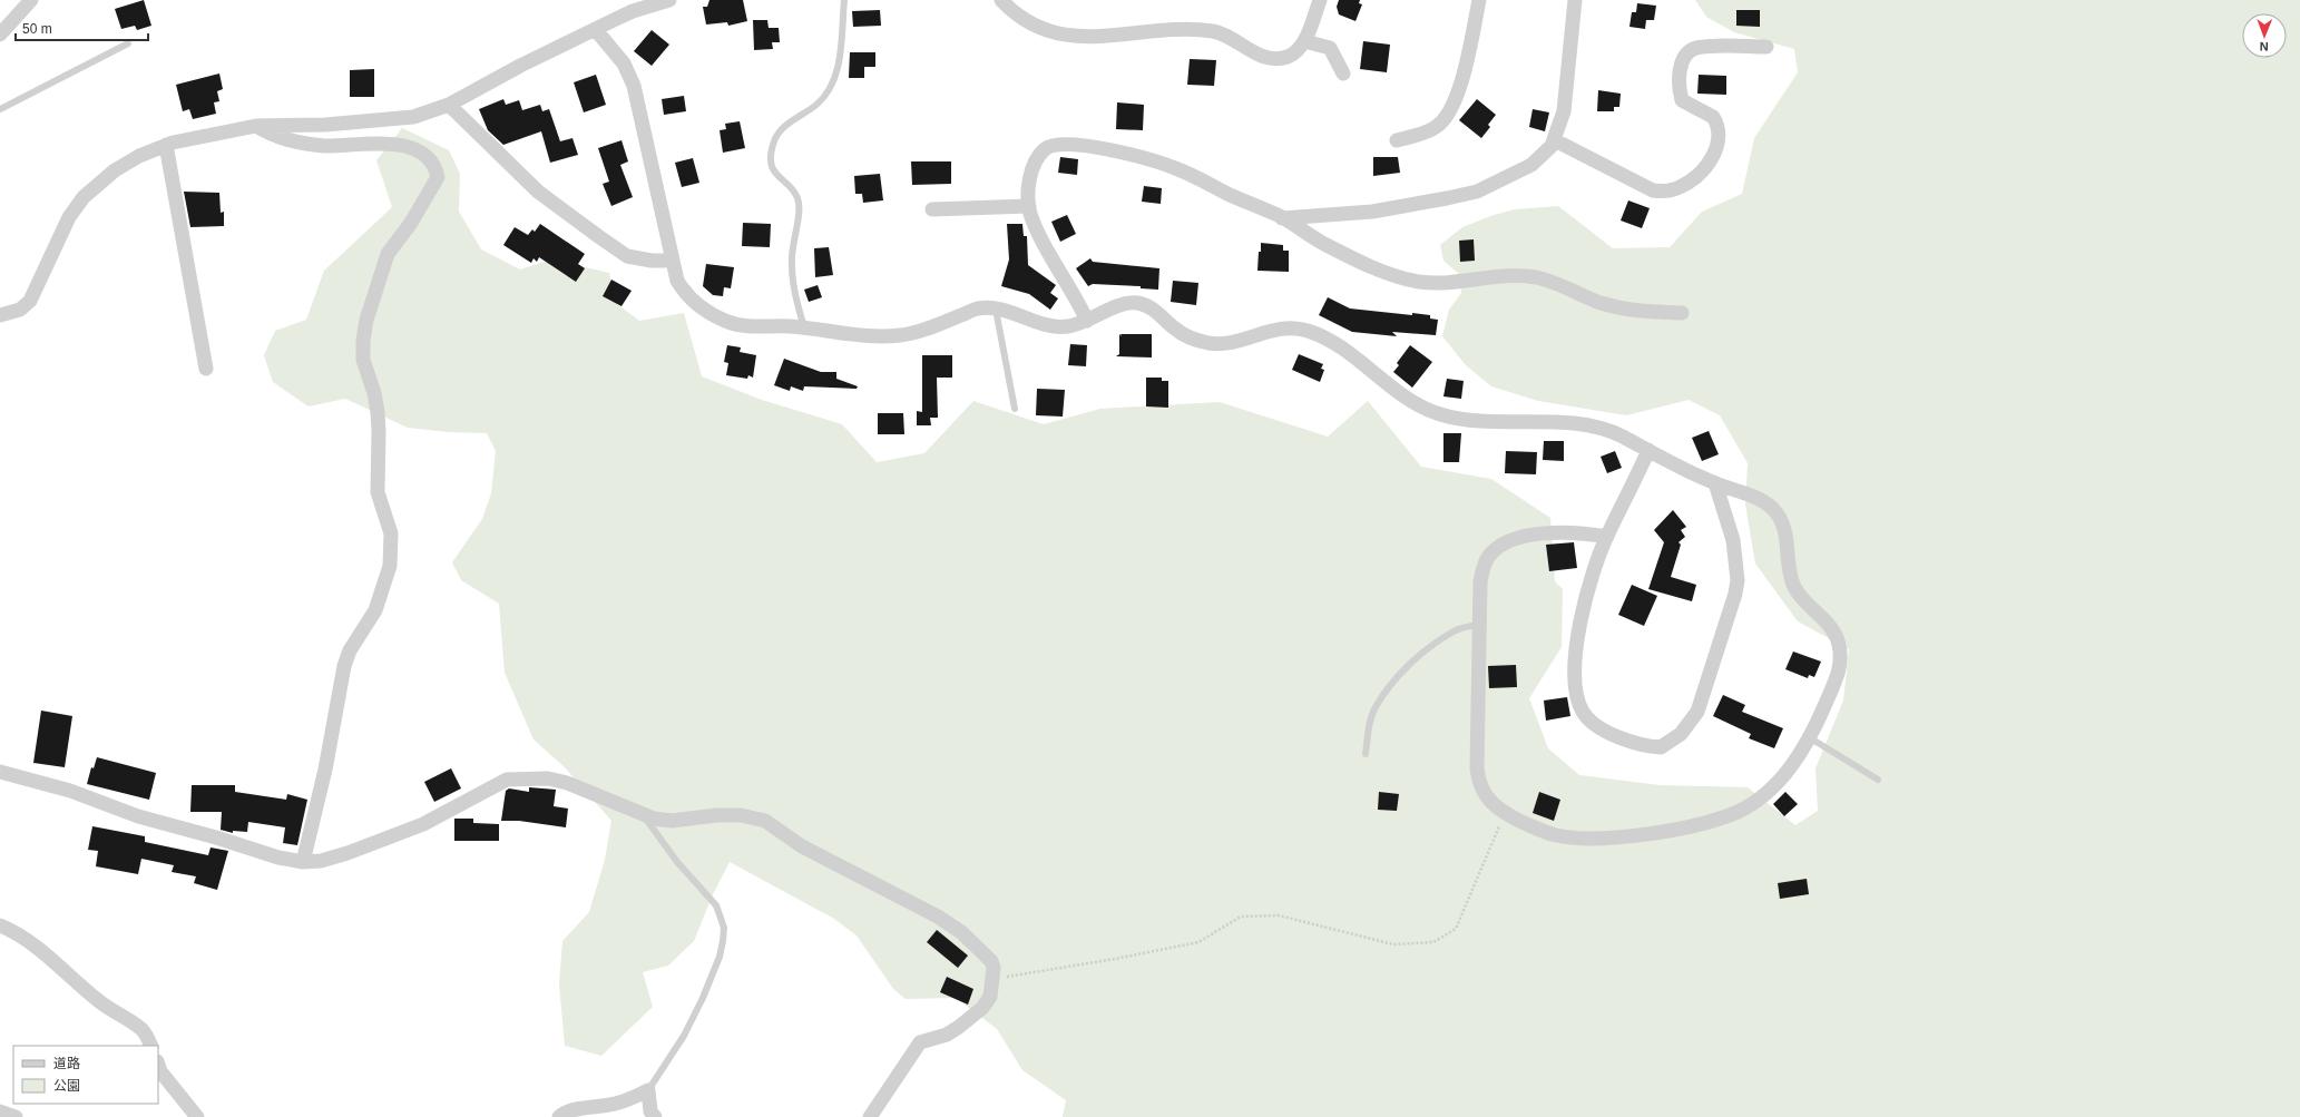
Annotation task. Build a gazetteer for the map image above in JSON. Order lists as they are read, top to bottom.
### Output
{
  "legend": ["道路", "公園"],
  "scale_bar": "50 m",
  "north": "bottom"
}
